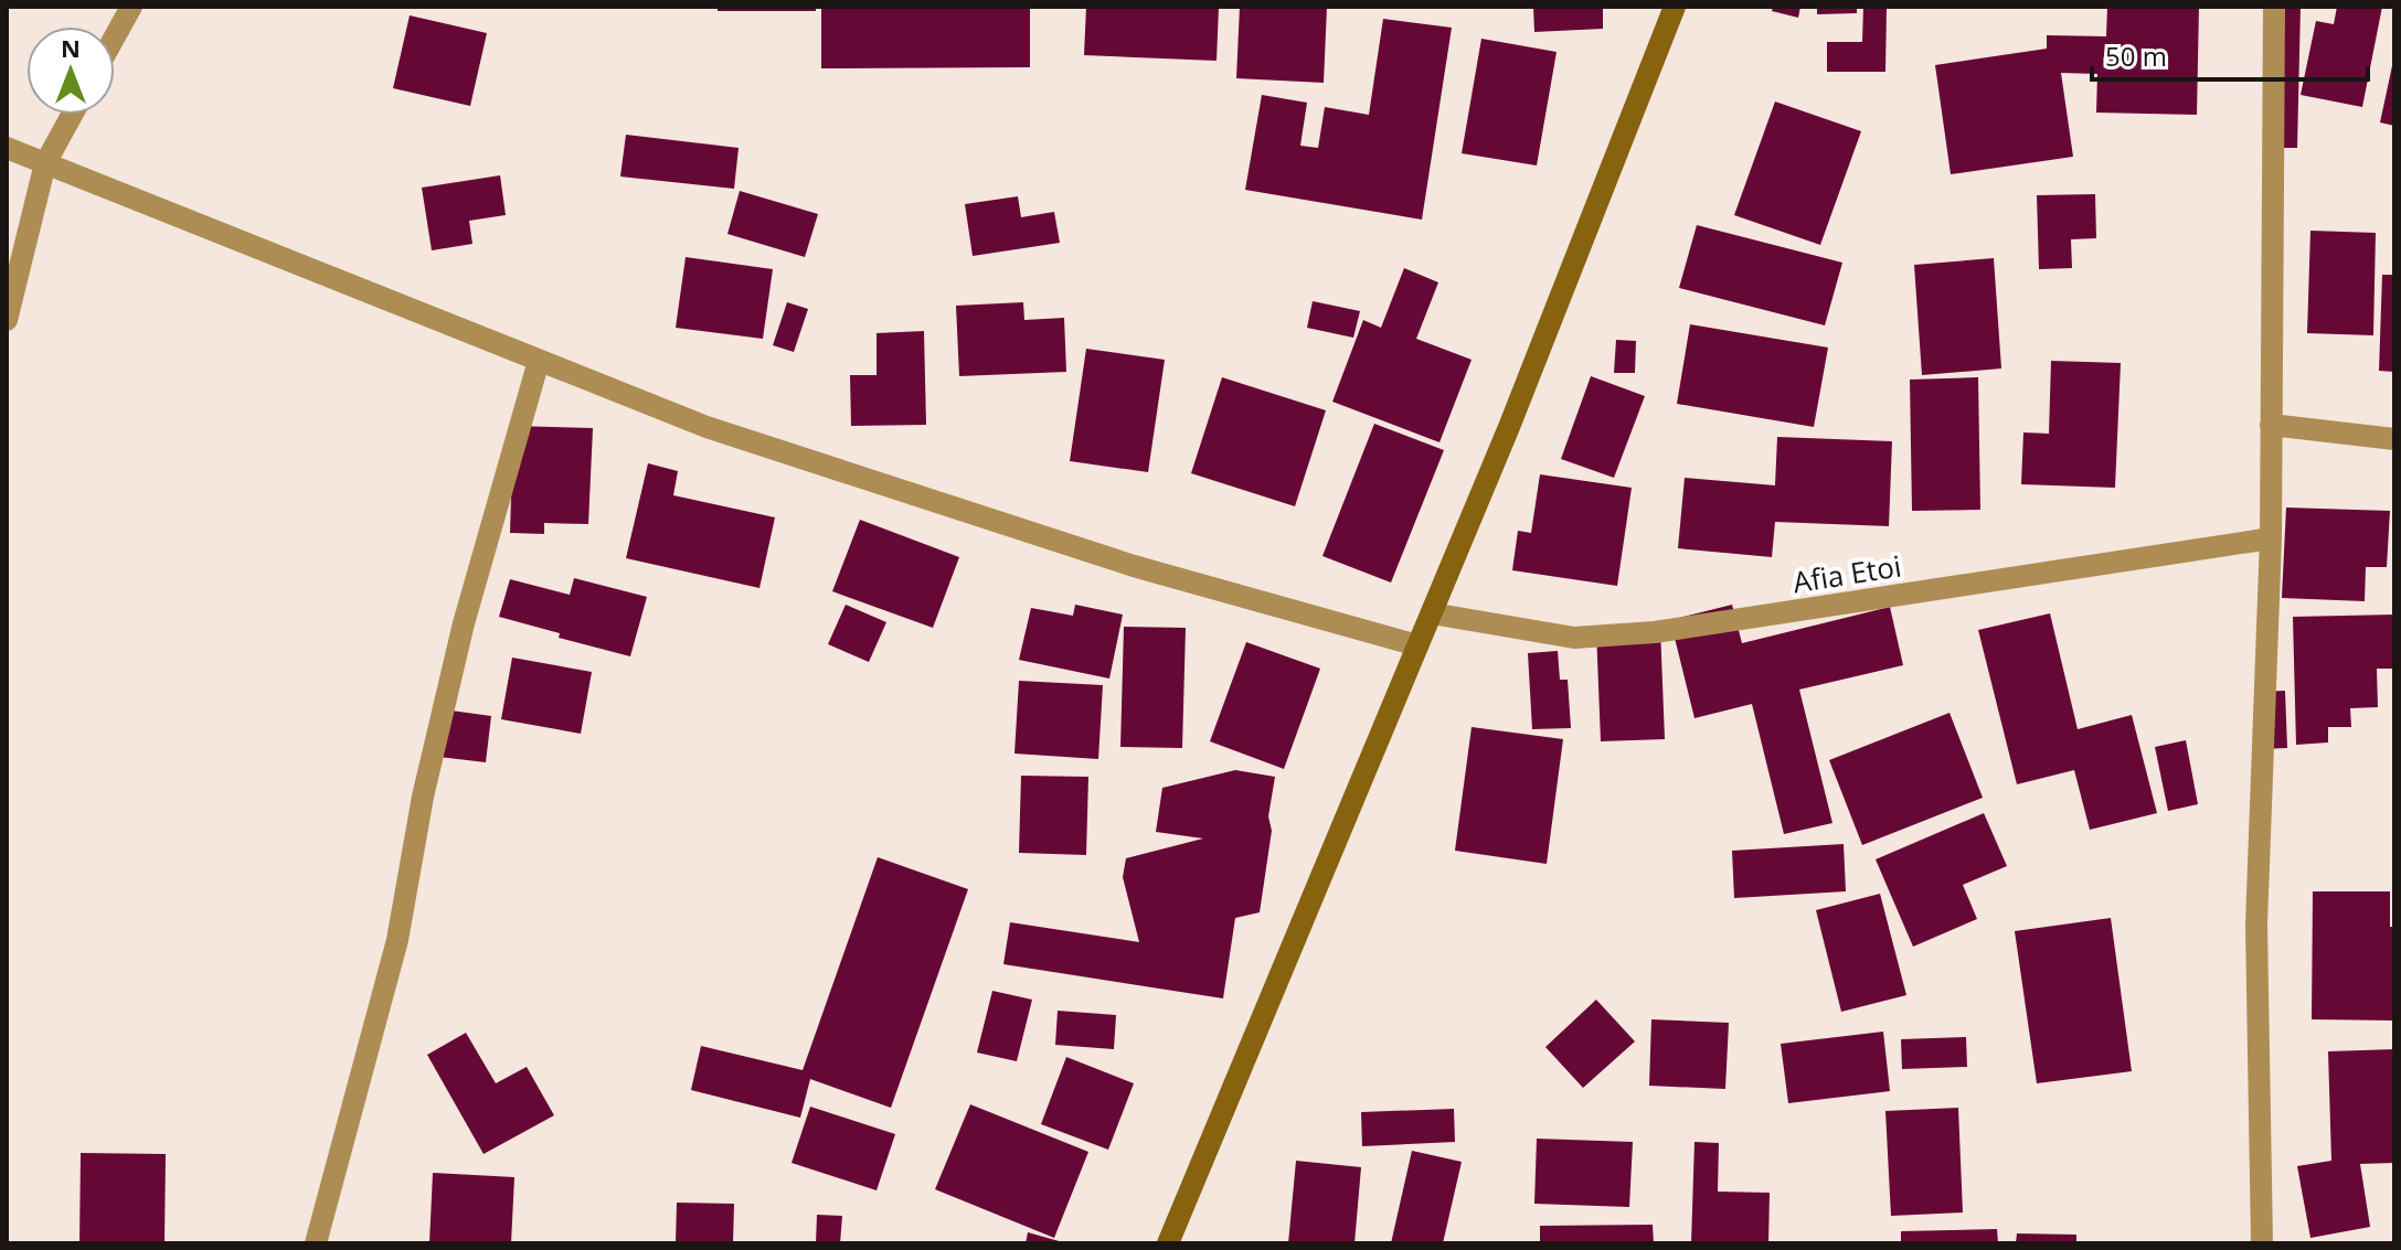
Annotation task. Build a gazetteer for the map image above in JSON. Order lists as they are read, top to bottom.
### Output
{
  "streets": {
    "street": ["Afia Etoi"]
  },
  "scale_bar": "50 m",
  "north": "top"
}
